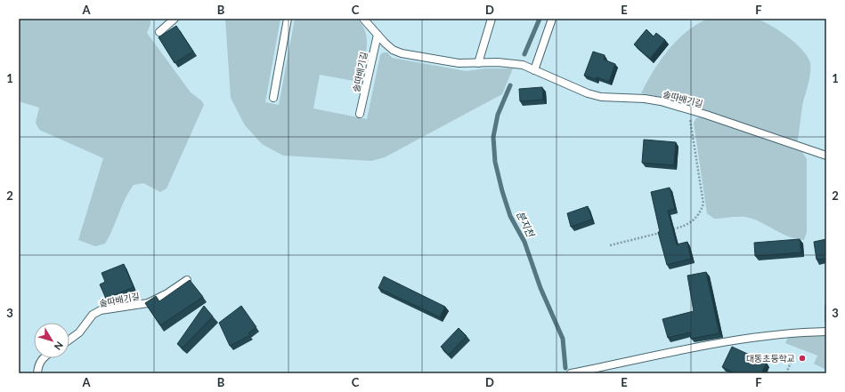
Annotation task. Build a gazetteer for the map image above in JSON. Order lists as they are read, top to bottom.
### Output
{
  "streets": {
    "lane": ["솔따배기길"]
  },
  "water": ["분지천"],
  "places": ["대동초등학교"],
  "north": "bottom right",
  "grid": {
    "columns": [
      "A",
      "B",
      "C",
      "D",
      "E",
      "F"
    ],
    "rows": ["1", "2", "3"]
  }
}
